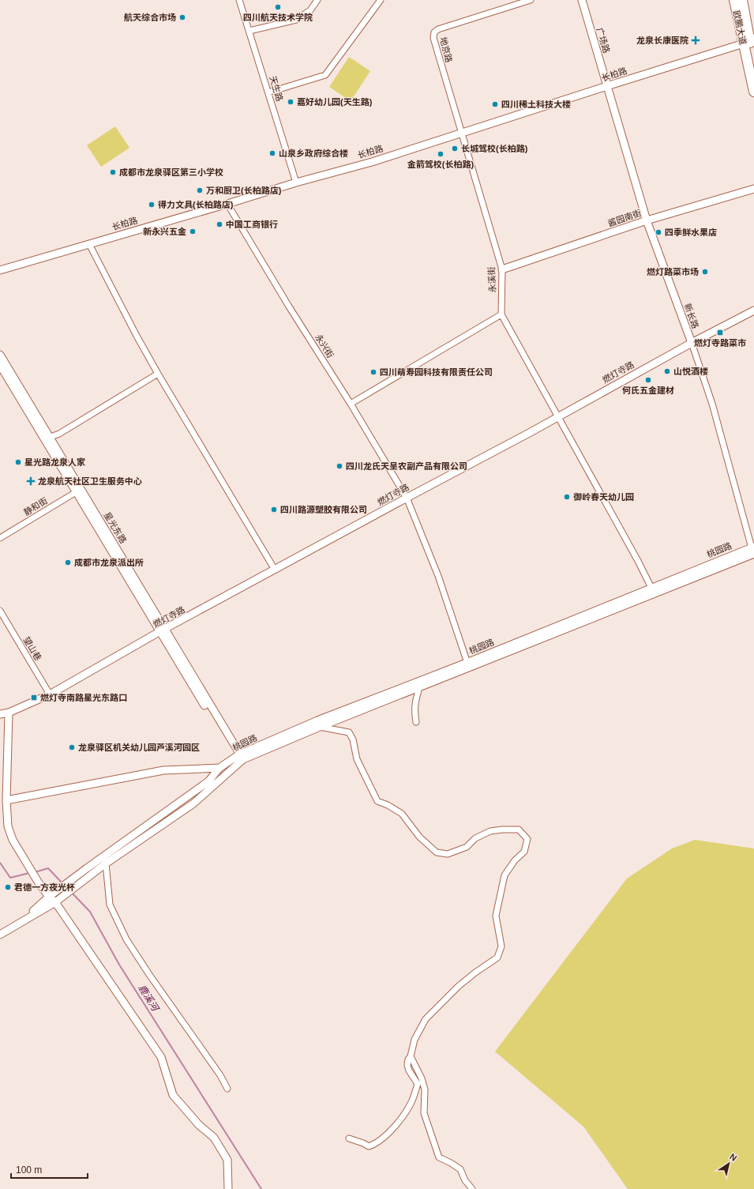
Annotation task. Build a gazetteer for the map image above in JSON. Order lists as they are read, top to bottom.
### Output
{
  "streets": {
    "highway": ["欧鹏大道"],
    "street": [
      "广场路",
      "地京路",
      "长柏路",
      "天生路",
      "酱园南街",
      "永溪街",
      "新长路",
      "永兴街",
      "燃灯寺路",
      "静和街",
      "星光东路",
      "桃园路",
      "望山巷"
    ]
  },
  "crossings": [
    ["欧鹏大道", "长柏路"],
    ["广场路", "长柏路"],
    ["广场路", "新长路"],
    ["地京路", "长柏路"],
    ["地京路", "永溪街"],
    ["长柏路", "天生路"],
    ["长柏路", "永溪街"],
    ["长柏路", "新长路"],
    ["长柏路", "永兴街"],
    ["酱园南街", "永溪街"],
    ["酱园南街", "新长路"],
    ["永溪街", "燃灯寺路"],
    ["永溪街", "桃园路"],
    ["新长路", "燃灯寺路"],
    ["新长路", "桃园路"],
    ["永兴街", "燃灯寺路"],
    ["永兴街", "桃园路"],
    ["燃灯寺路", "星光东路"],
    ["燃灯寺路", "望山巷"],
    ["静和街", "星光东路"],
    ["星光东路", "桃园路"]
  ],
  "water": ["鹿溪河"],
  "places": {
    "other": [
      "四川航天技术学院",
      "航天综合市场",
      "嘉好幼儿园(天生路)",
      "四川稀土科技大楼",
      "长城驾校(长柏路)",
      "山泉乡政府综合楼",
      "金箭驾校(长柏路)",
      "成都市龙泉驿区第三小学校",
      "万和厨卫(长柏路店)",
      "得力文具(长柏路店)",
      "中国工商银行",
      "新永兴五金",
      "四季鲜水果店",
      "燃灯路菜市场",
      "山悦酒楼",
      "四川萌寿园科技有限责任公司",
      "何氏五金建材",
      "星光路龙泉人家",
      "四川龙氏天呈农副产品有限公司",
      "御岭春天幼儿园",
      "四川路源塑胶有限公司",
      "成都市龙泉派出所",
      "龙泉驿区机关幼儿园芦溪河园区",
      "君德一方夜光杯"
    ],
    "health": ["龙泉长康医院", "龙泉航天社区卫生服务中心"],
    "transit": ["燃灯寺路菜市", "燃灯寺南路星光东路口"]
  },
  "scale_bar": "100 m",
  "north": "top right"
}
